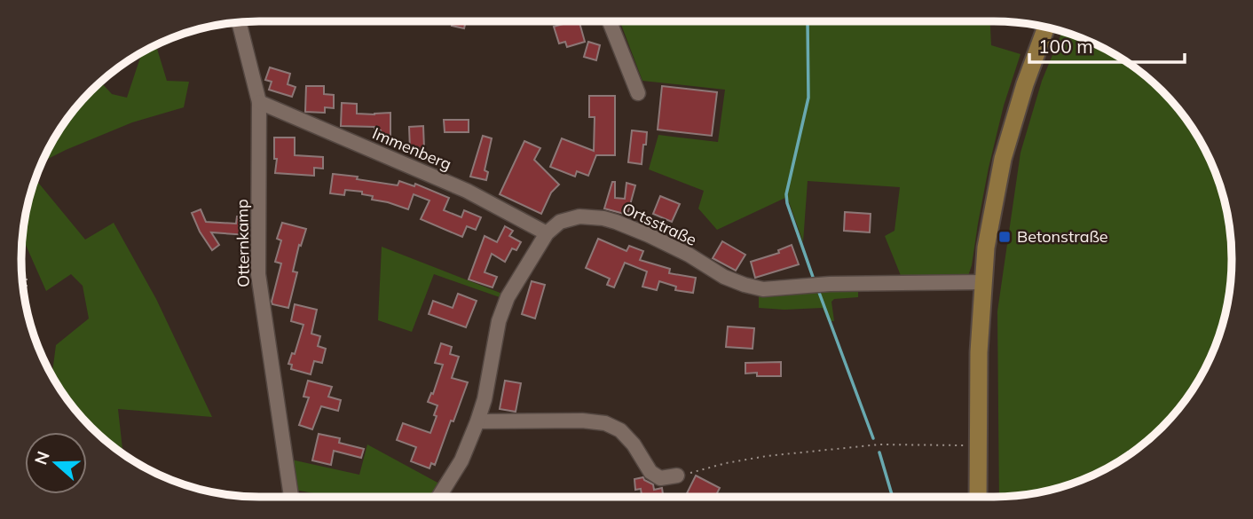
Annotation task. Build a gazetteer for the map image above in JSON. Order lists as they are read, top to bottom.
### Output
{
  "streets": {
    "street": ["Immenberg", "Ortsstraße", "Otternkamp"]
  },
  "crossings": [
    ["Immenberg", "Ortsstraße"],
    ["Immenberg", "Otternkamp"]
  ],
  "places": {
    "transit": ["Betonstraße"]
  },
  "scale_bar": "100 m",
  "north": "left"
}
